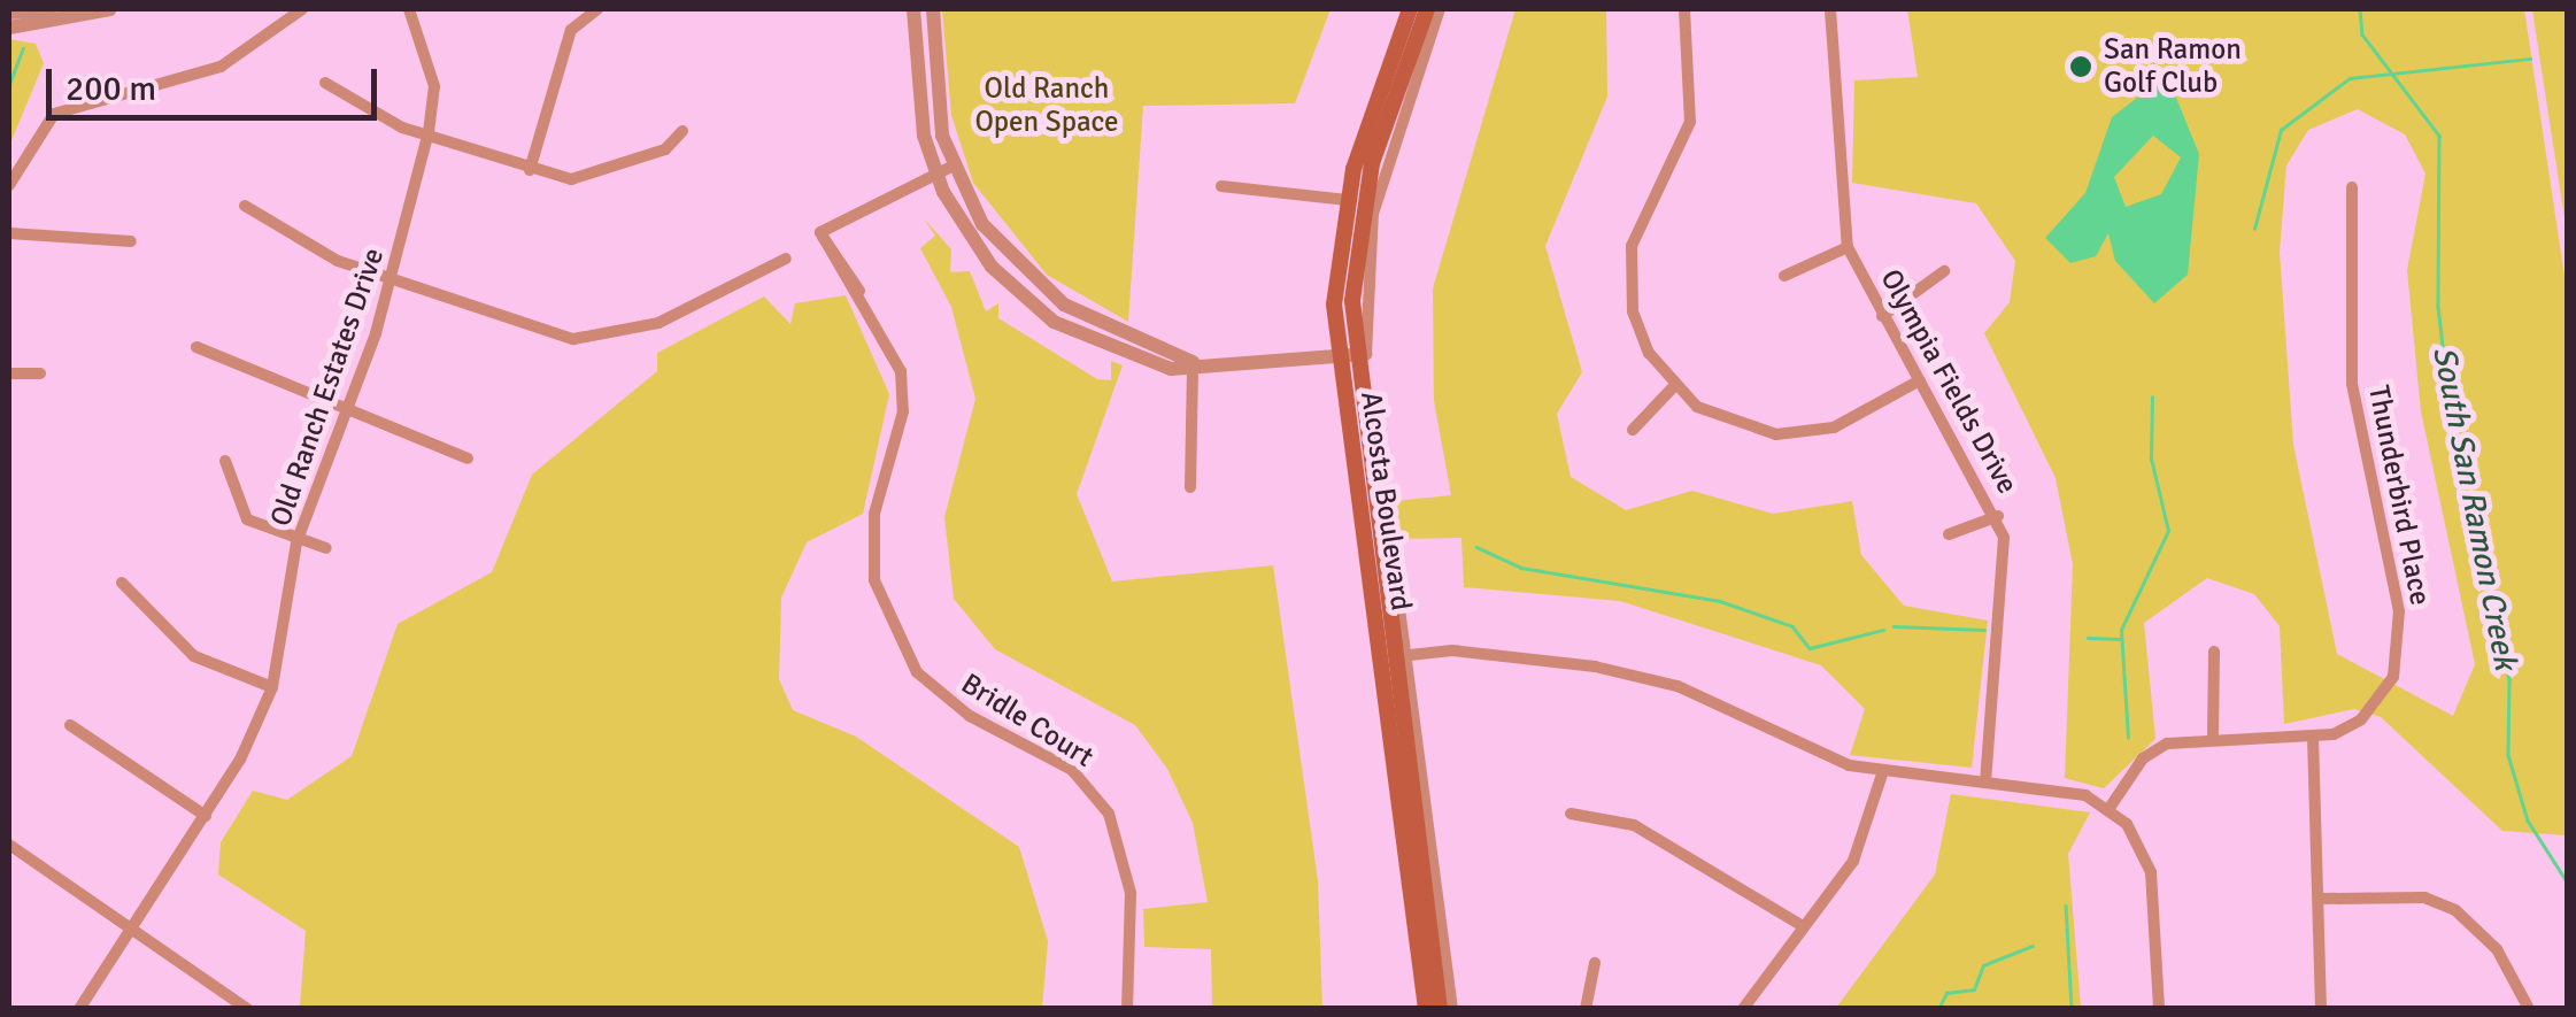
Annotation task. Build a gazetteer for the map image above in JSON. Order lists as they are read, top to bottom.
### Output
{
  "streets": {
    "main road": ["Alcosta Boulevard"],
    "street": [
      "Olympia Fields Drive",
      "Old Ranch Estates Drive",
      "Thunderbird Place",
      "Bridle Court"
    ]
  },
  "water": ["South San Ramon Creek"],
  "parks": ["Old Ranch Open Space"],
  "places": ["San Ramon Golf Club"],
  "scale_bar": "200 m"
}
